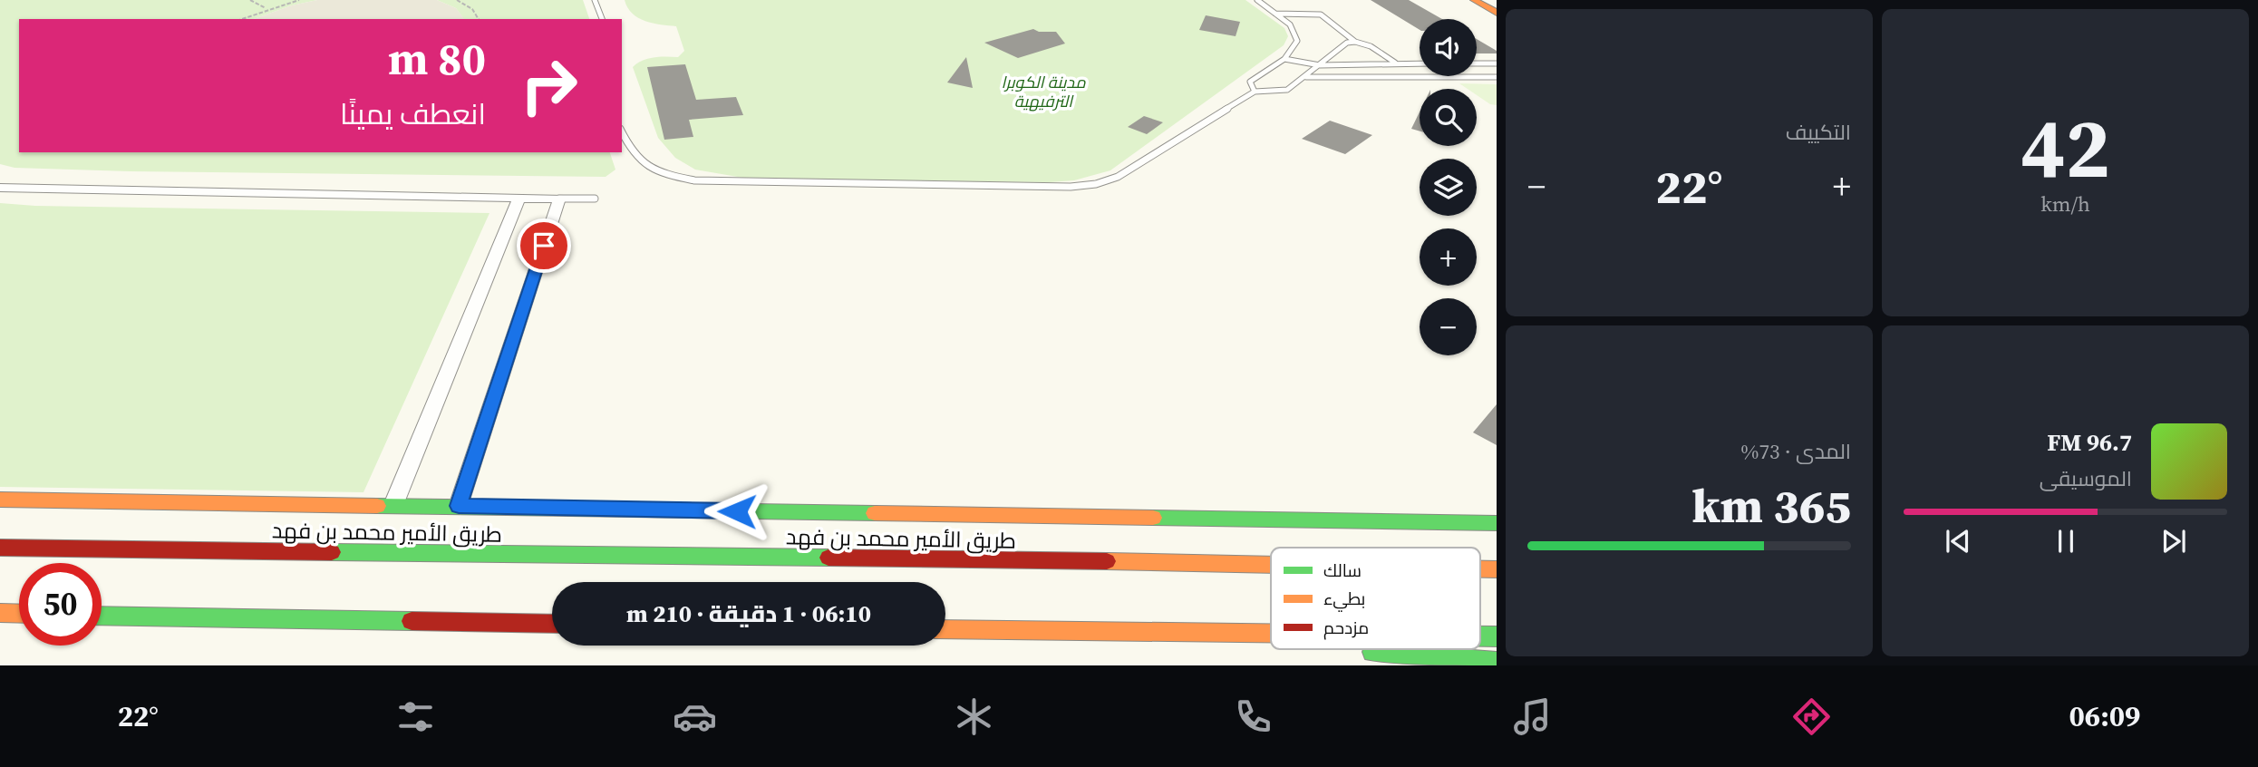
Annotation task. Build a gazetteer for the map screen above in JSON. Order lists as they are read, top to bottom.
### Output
{
  "streets": {
    "main road": ["طريق الأمير محمد بن فهد"]
  },
  "parks": ["مدينة الكوبرا الترفيهية"],
  "legend": ["سالك", "بطيء", "مزدحم"],
  "page": {
    "tile": [
      ["42", "km/h"],
      "التكييف",
      ["المدى · 73%", "365 km"]
    ],
    "map_buttons": ["+", "−"],
    "turn": ["80 m", "انعطف يمينًا"],
    "heat": ["−", "22°", "+"],
    "song": ["96.7 FM", "الموسيقى"],
    "limit": "50",
    "trip": "06:10 · 1 دقيقة · 210 m",
    "tabs": ["06:09", "22°"]
  }
}
